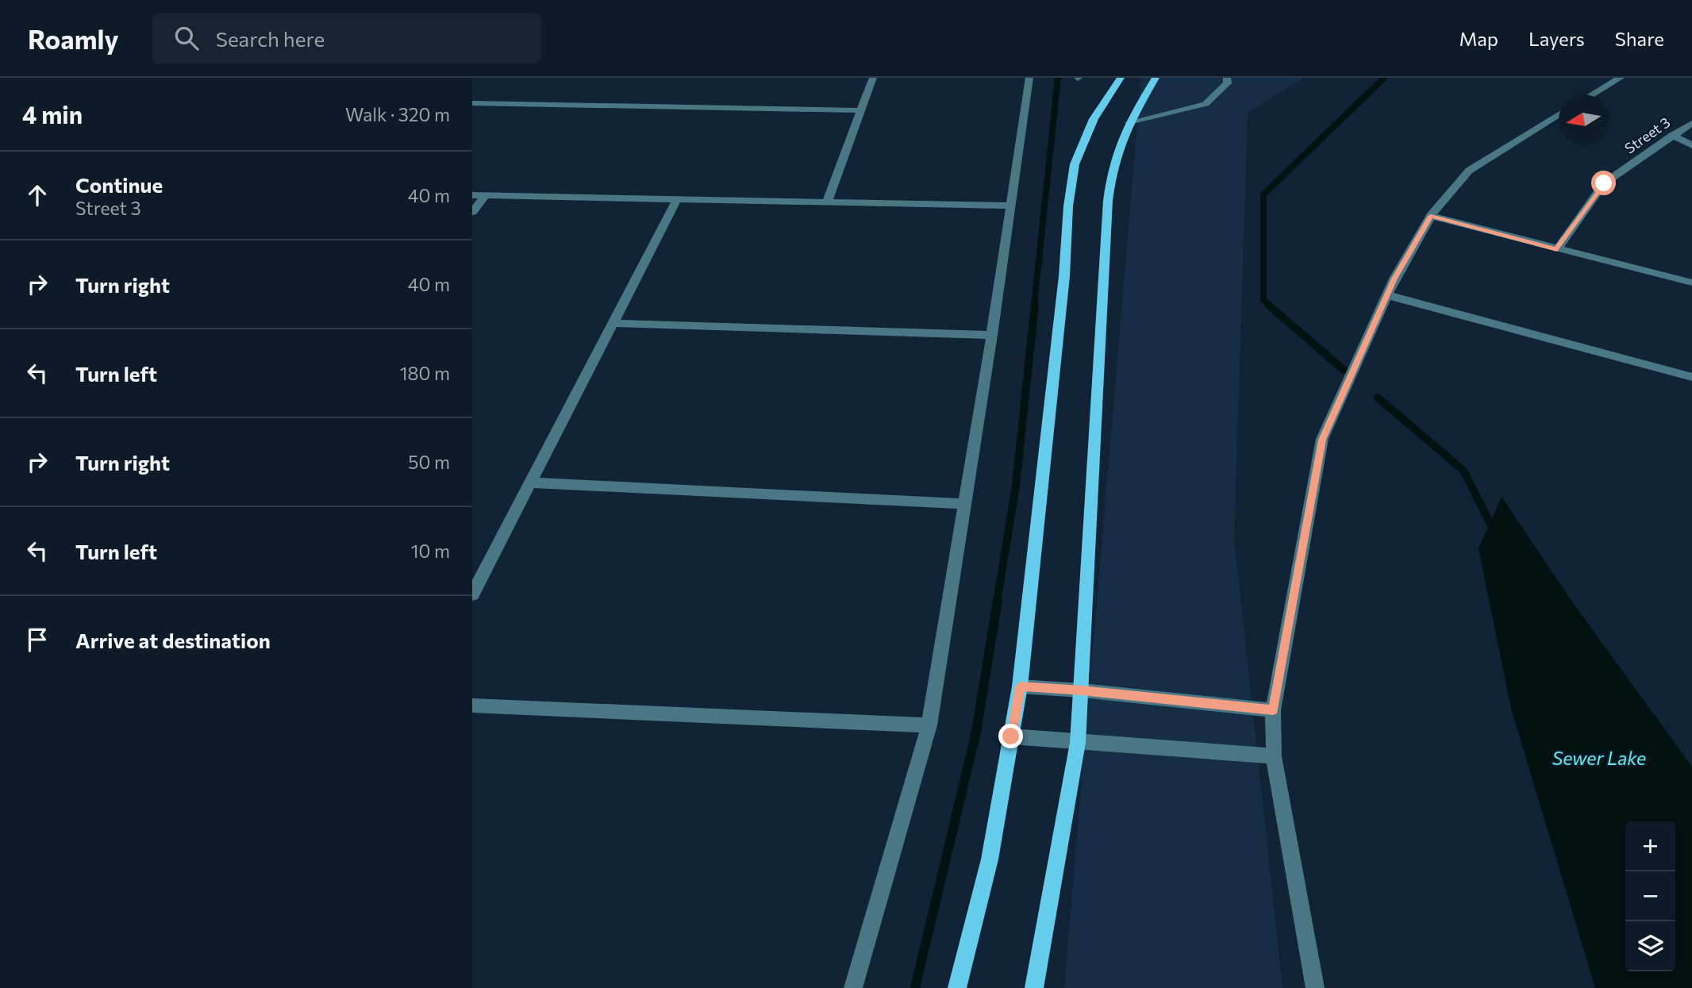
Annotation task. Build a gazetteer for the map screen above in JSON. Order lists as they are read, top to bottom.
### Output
{
  "streets": {
    "street": ["Street 3"]
  },
  "water": ["Sewer Lake"],
  "north": "left",
  "page": {
    "header": "Roamly",
    "search": "Search here",
    "nav": ["Map", "Layers", "Share"],
    "heading": ["4 min", "Walk · 320 m"],
    "list": [
      ["Continue", "Street 3", "40 m"],
      ["Turn right", "40 m"],
      ["Turn left", "180 m"],
      ["Turn right", "50 m"],
      ["Turn left", "10 m"],
      "Arrive at destination"
    ],
    "map_buttons": ["+", "−"]
  }
}
